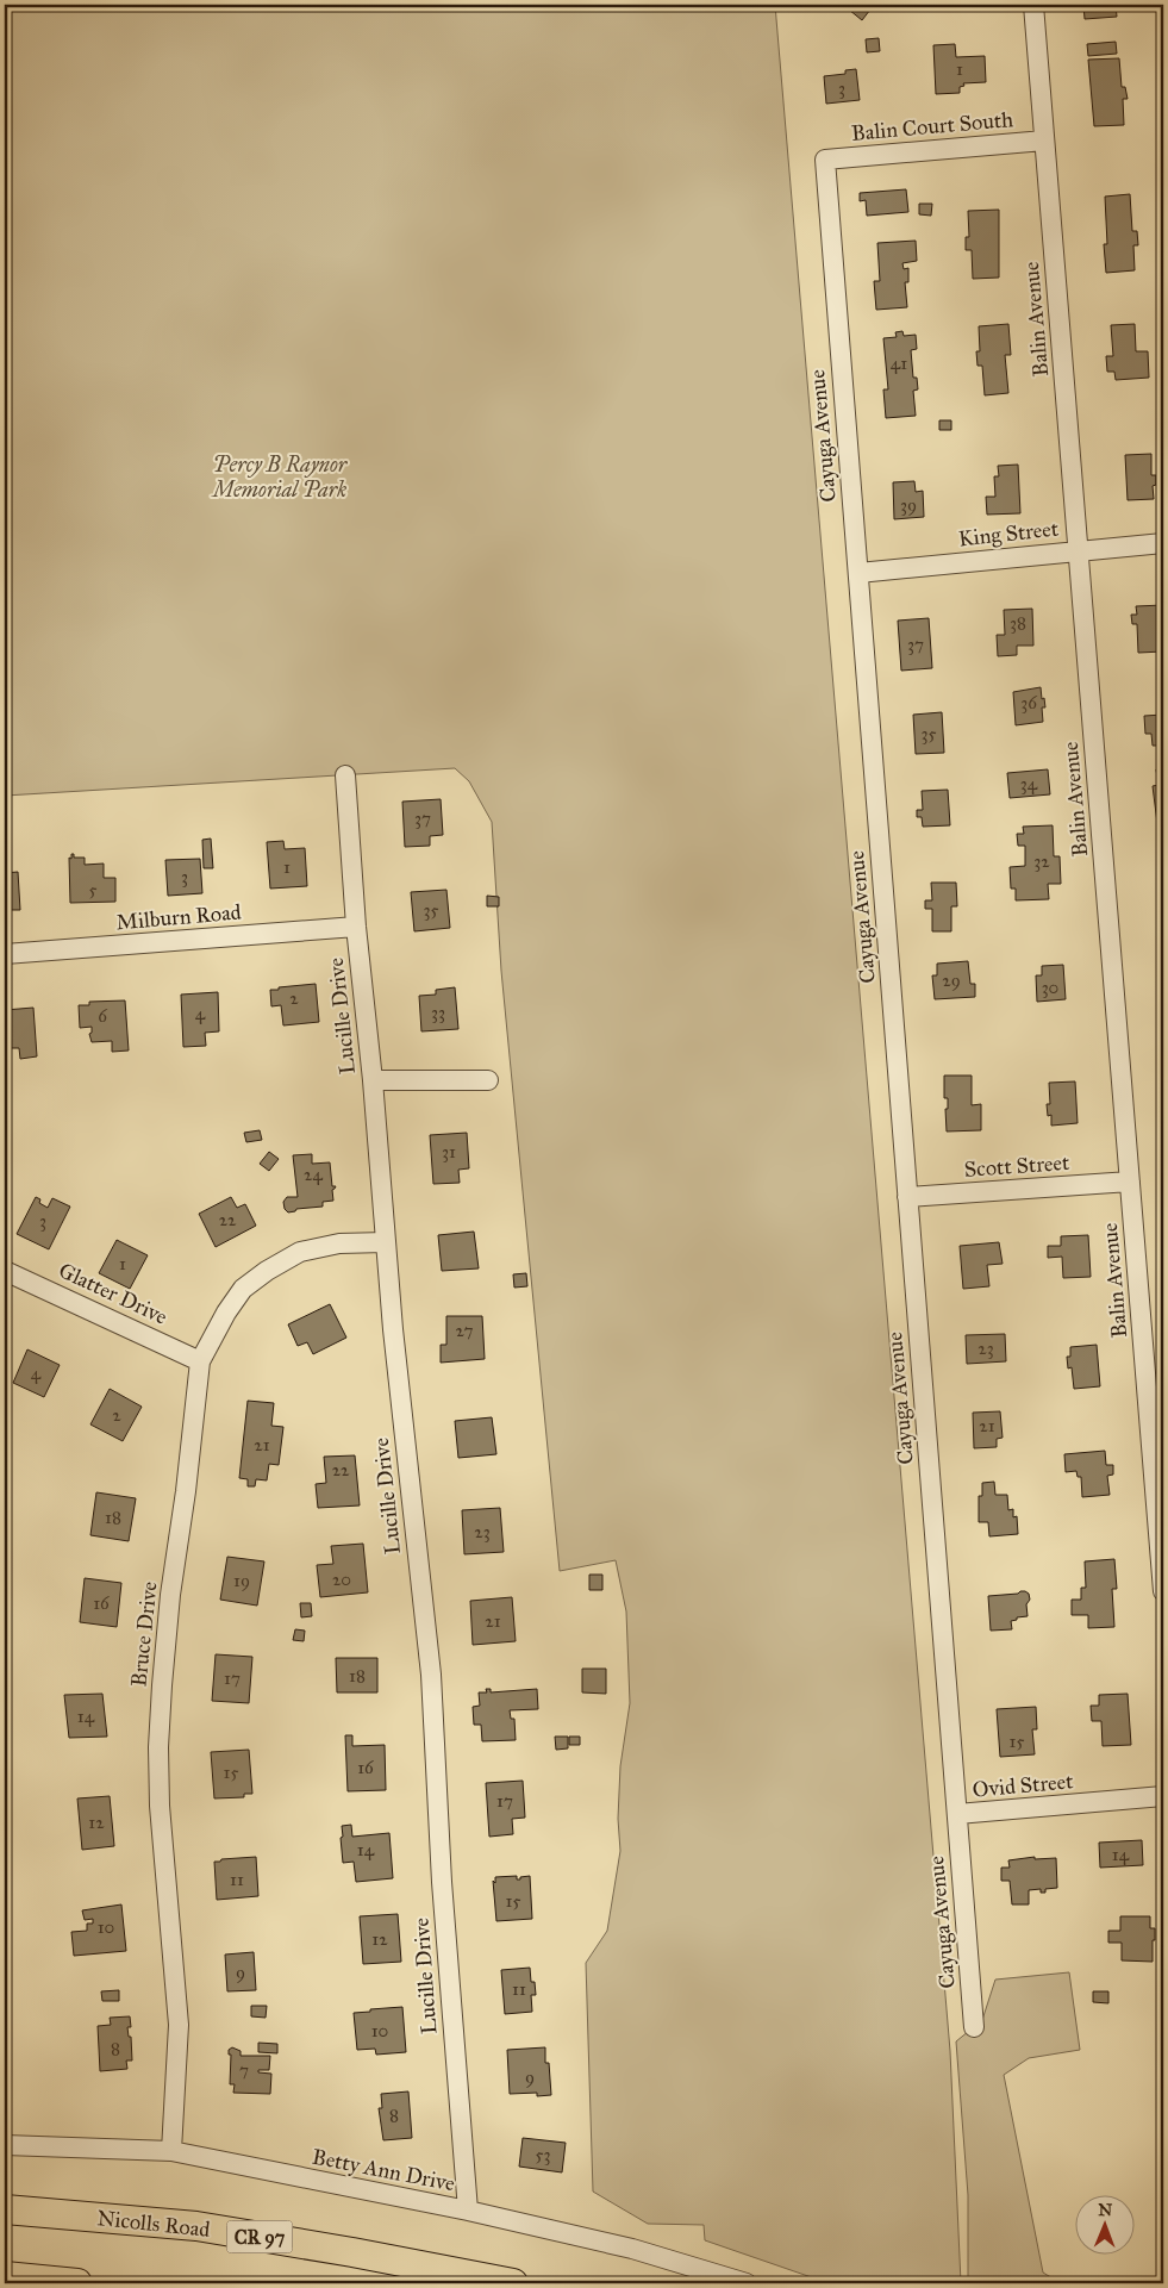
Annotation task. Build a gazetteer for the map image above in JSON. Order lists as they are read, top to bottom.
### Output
{
  "streets": {
    "highway": ["Nicolls Road", "CR 97"],
    "street": [
      "Balin Court South",
      "Balin Avenue",
      "Cayuga Avenue",
      "King Street",
      "Milburn Road",
      "Lucille Drive",
      "Scott Street",
      "Glatter Drive",
      "Bruce Drive",
      "Ovid Street",
      "Betty Ann Drive"
    ]
  },
  "crossings": [
    ["Balin Court South", "Balin Avenue"],
    ["Balin Court South", "Cayuga Avenue"],
    ["Balin Avenue", "King Street"],
    ["Balin Avenue", "Scott Street"],
    ["Cayuga Avenue", "King Street"],
    ["Cayuga Avenue", "Scott Street"],
    ["Cayuga Avenue", "Ovid Street"],
    ["Milburn Road", "Lucille Drive"],
    ["Lucille Drive", "Bruce Drive"],
    ["Lucille Drive", "Betty Ann Drive"],
    ["Glatter Drive", "Bruce Drive"],
    ["Bruce Drive", "Betty Ann Drive"]
  ],
  "parks": ["Percy B Raynor Memorial Park"],
  "house_numbers": [
    "1",
    "3",
    "41",
    "39",
    "38",
    "37",
    "36",
    "35",
    "34",
    "37",
    "32",
    "1",
    "3",
    "5",
    "35",
    "29",
    "30",
    "2",
    "33",
    "4",
    "6",
    "31",
    "24",
    "22",
    "3",
    "1",
    "27",
    "23",
    "4",
    "2",
    "21",
    "21",
    "22",
    "18",
    "23",
    "20",
    "19",
    "16",
    "21",
    "18",
    "17",
    "14",
    "15",
    "16",
    "15",
    "17",
    "12",
    "14",
    "14",
    "11",
    "15",
    "10",
    "12",
    "9",
    "11",
    "10",
    "8",
    "7",
    "9",
    "8",
    "53"
  ],
  "north": "top"
}
